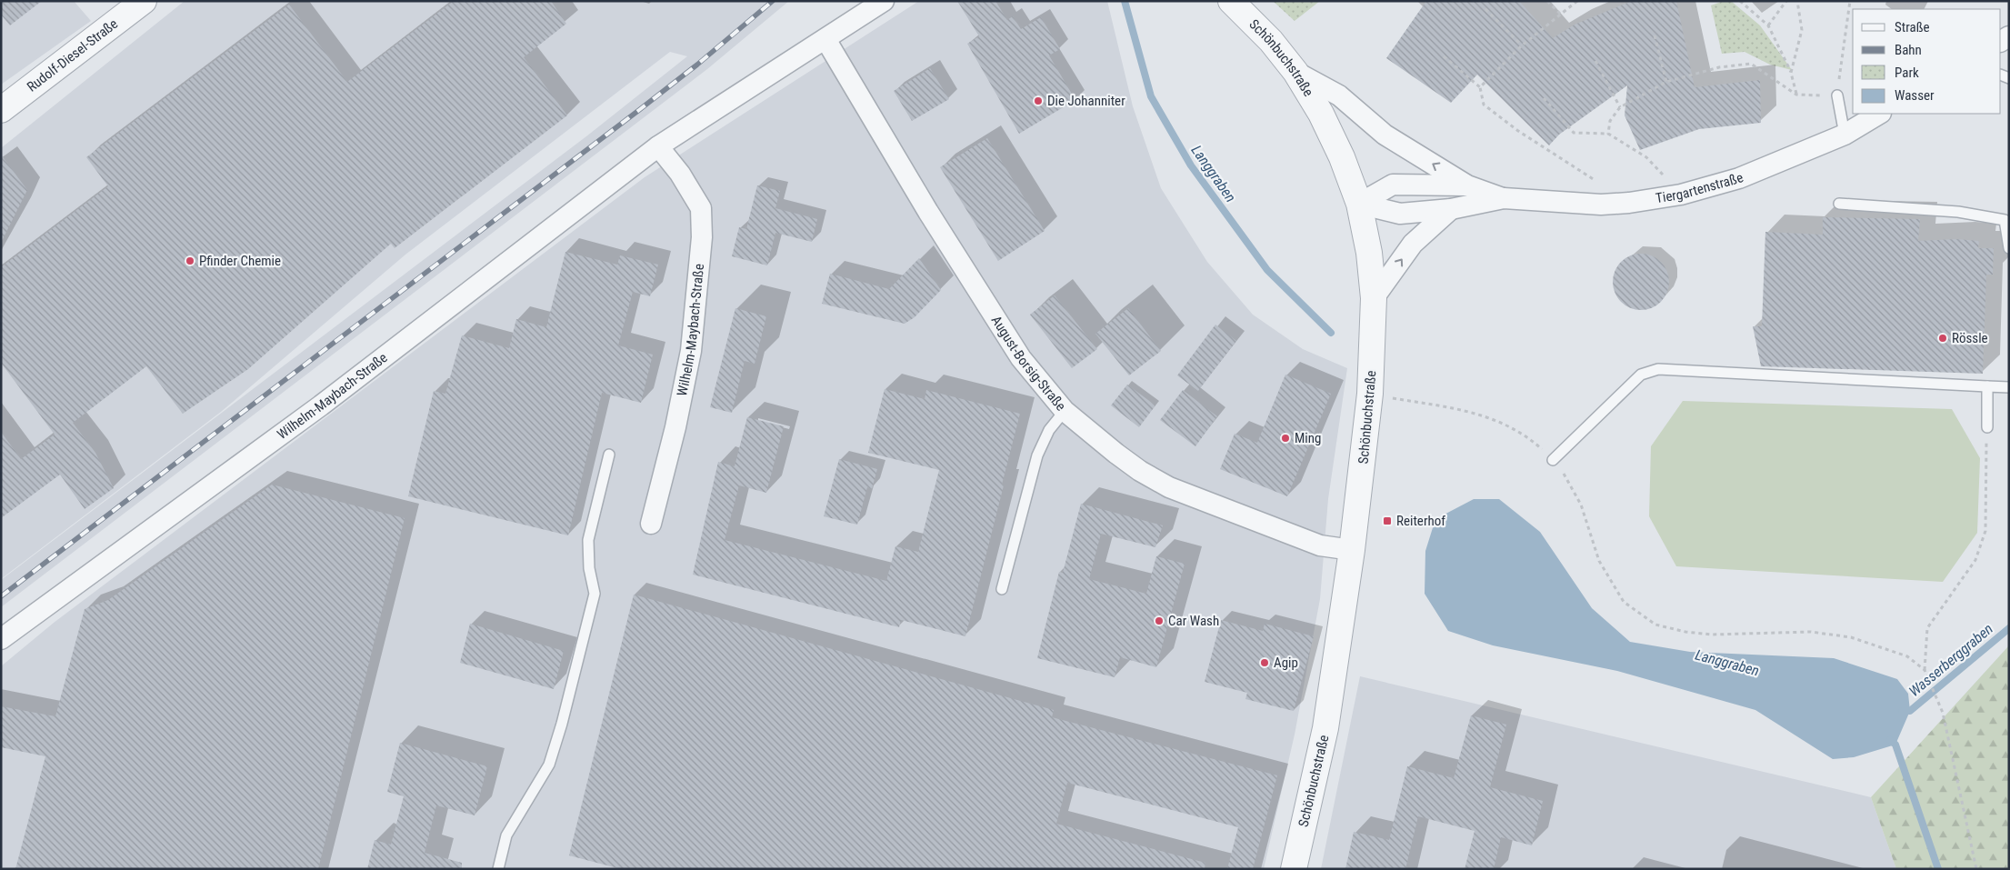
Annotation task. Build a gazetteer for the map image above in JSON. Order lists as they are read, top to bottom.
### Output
{
  "streets": {
    "street": [
      "Rudolf-Diesel-Straße",
      "Schönbuchstraße",
      "Tiergartenstraße",
      "Wilhelm-Maybach-Straße",
      "August-Borsig-Straße"
    ]
  },
  "crossings": [
    ["Schönbuchstraße", "Tiergartenstraße"],
    ["Schönbuchstraße", "August-Borsig-Straße"],
    ["Wilhelm-Maybach-Straße", "August-Borsig-Straße"]
  ],
  "water": ["Langgraben", "Wasserberggraben"],
  "places": {
    "other": [
      "Die Johanniter",
      "Pfinder Chemie",
      "Rössle",
      "Ming",
      "Car Wash",
      "Agip"
    ],
    "transit": ["Reiterhof"]
  },
  "legend": [
    "Straße",
    "Bahn",
    "Park",
    "Wasser"
  ]
}
